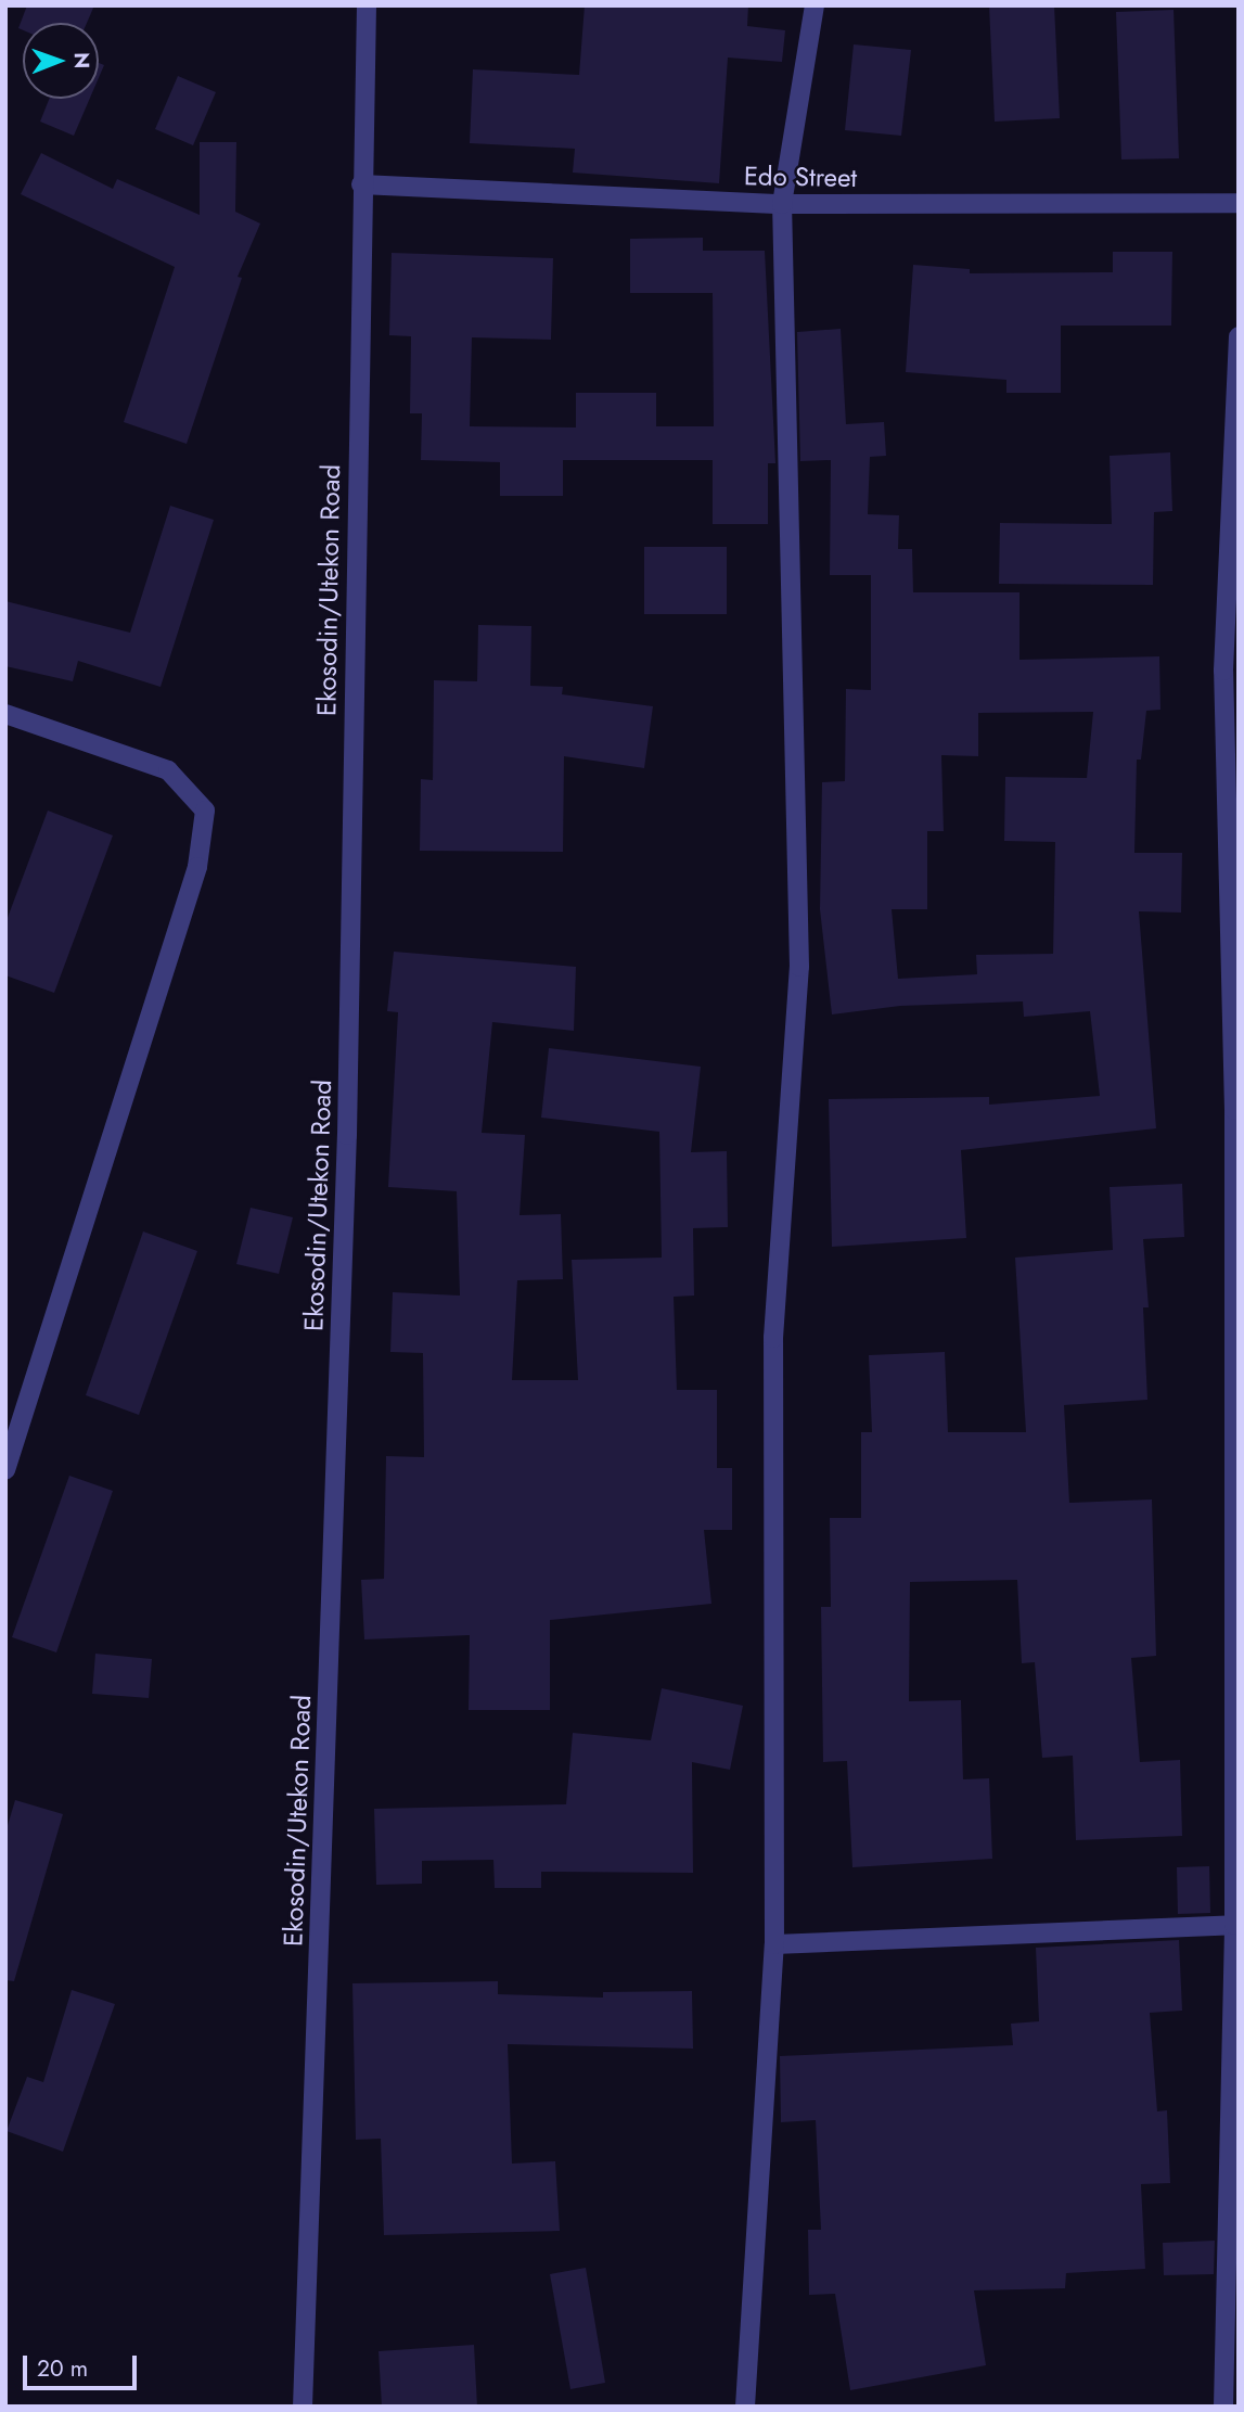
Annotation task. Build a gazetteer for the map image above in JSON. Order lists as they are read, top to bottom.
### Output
{
  "streets": {
    "street": ["Edo Street", "Ekosodin/Utekon Road"]
  },
  "crossings": [
    ["Edo Street", "Ekosodin/Utekon Road"]
  ],
  "scale_bar": "20 m",
  "north": "right"
}
